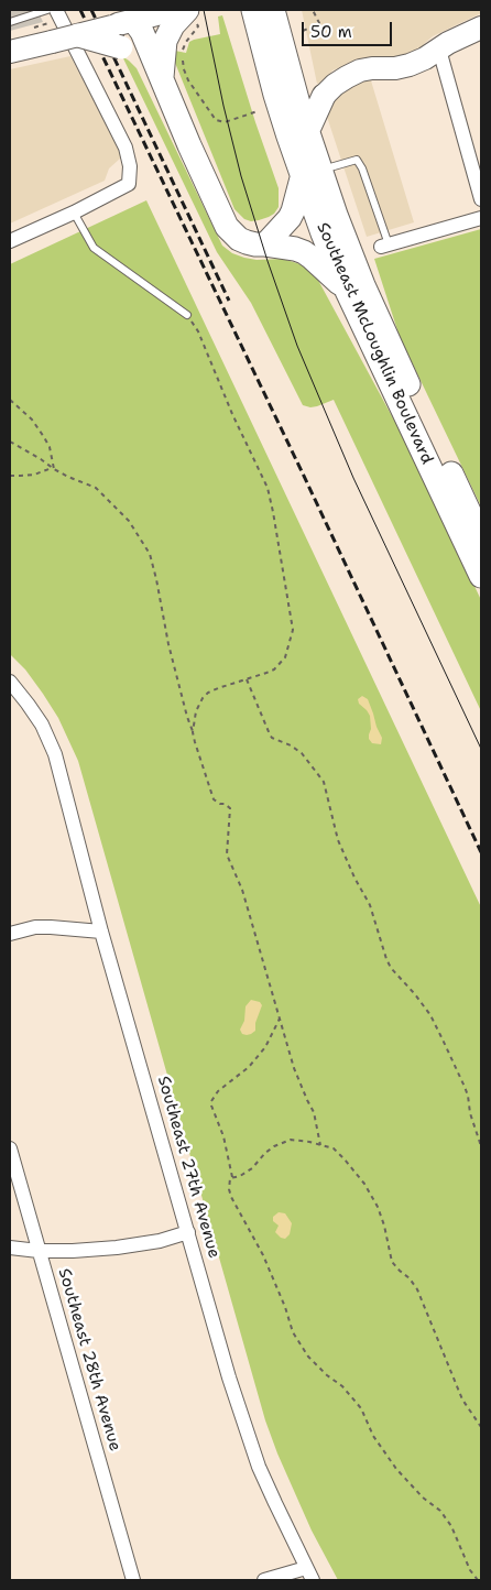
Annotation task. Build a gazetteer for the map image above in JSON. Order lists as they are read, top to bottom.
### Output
{
  "streets": {
    "highway": ["Southeast McLoughlin Boulevard"],
    "street": ["Southeast 27th Avenue", "Southeast 28th Avenue"]
  },
  "scale_bar": "50 m"
}
